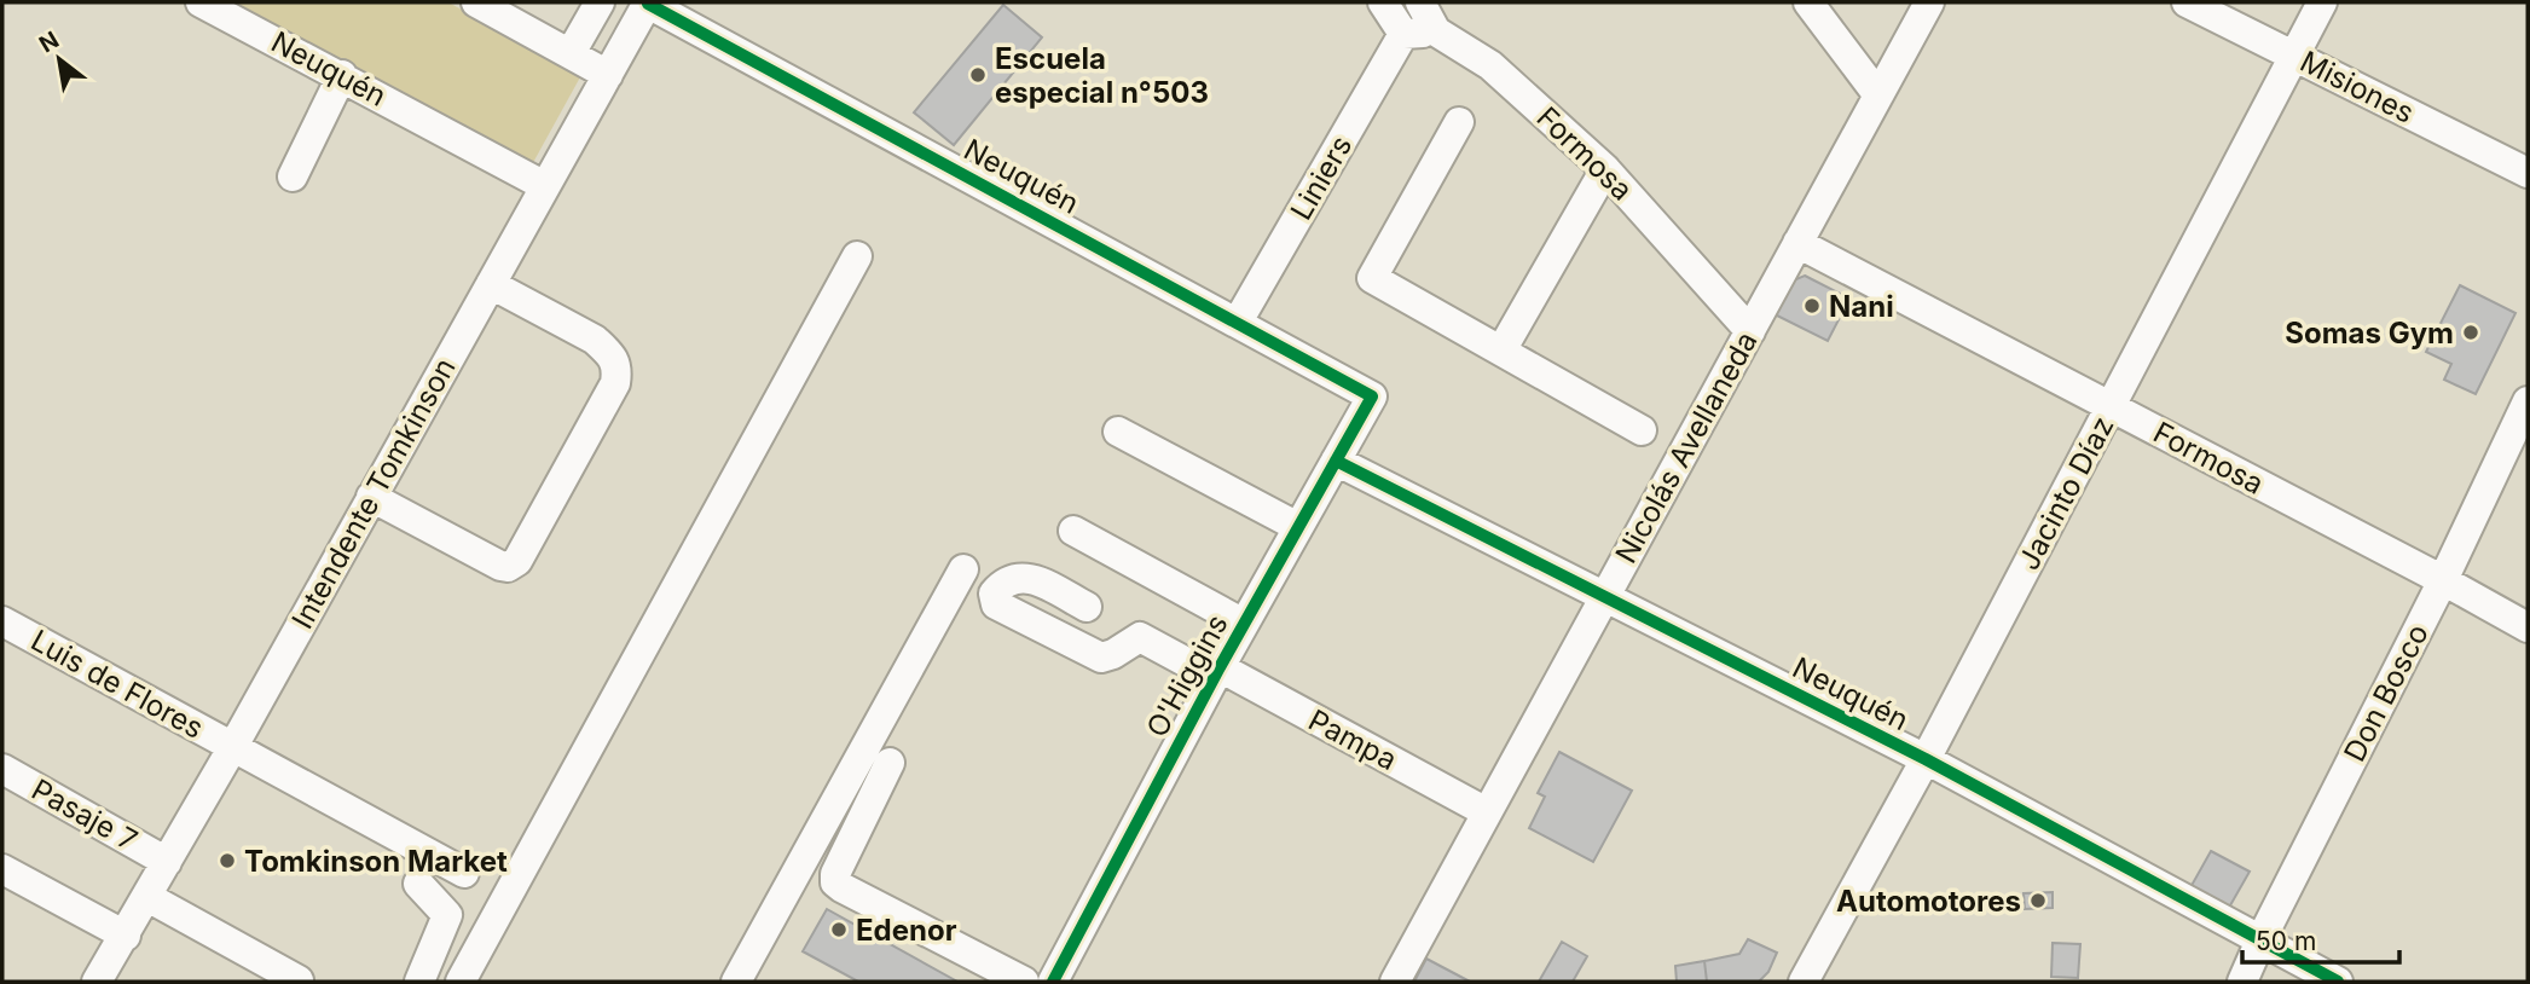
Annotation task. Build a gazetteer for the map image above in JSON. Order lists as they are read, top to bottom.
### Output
{
  "streets": {
    "street": [
      "Neuquén",
      "Misiones",
      "Formosa",
      "Liniers",
      "Nicolás Avellaneda",
      "Intendente Tomkinson",
      "Jacinto Díaz",
      "O'Higgins",
      "Luis de Flores",
      "Don Bosco",
      "Pampa",
      "Pasaje 7"
    ]
  },
  "crossings": [
    ["Neuquén", "Liniers"],
    ["Neuquén", "Nicolás Avellaneda"],
    ["Neuquén", "Intendente Tomkinson"],
    ["Neuquén", "Jacinto Díaz"],
    ["Neuquén", "O'Higgins"],
    ["Neuquén", "Don Bosco"],
    ["Misiones", "Jacinto Díaz"],
    ["Formosa", "Nicolás Avellaneda"],
    ["Formosa", "Jacinto Díaz"],
    ["Formosa", "Don Bosco"],
    ["Nicolás Avellaneda", "Pampa"],
    ["Intendente Tomkinson", "Luis de Flores"],
    ["Intendente Tomkinson", "Pasaje 7"],
    ["O'Higgins", "Pampa"]
  ],
  "places": [
    "Escuela especial n°503",
    "Nani",
    "Somas Gym",
    "Tomkinson Market",
    "Automotores",
    "Edenor"
  ],
  "scale_bar": "50 m",
  "north": "top left"
}
